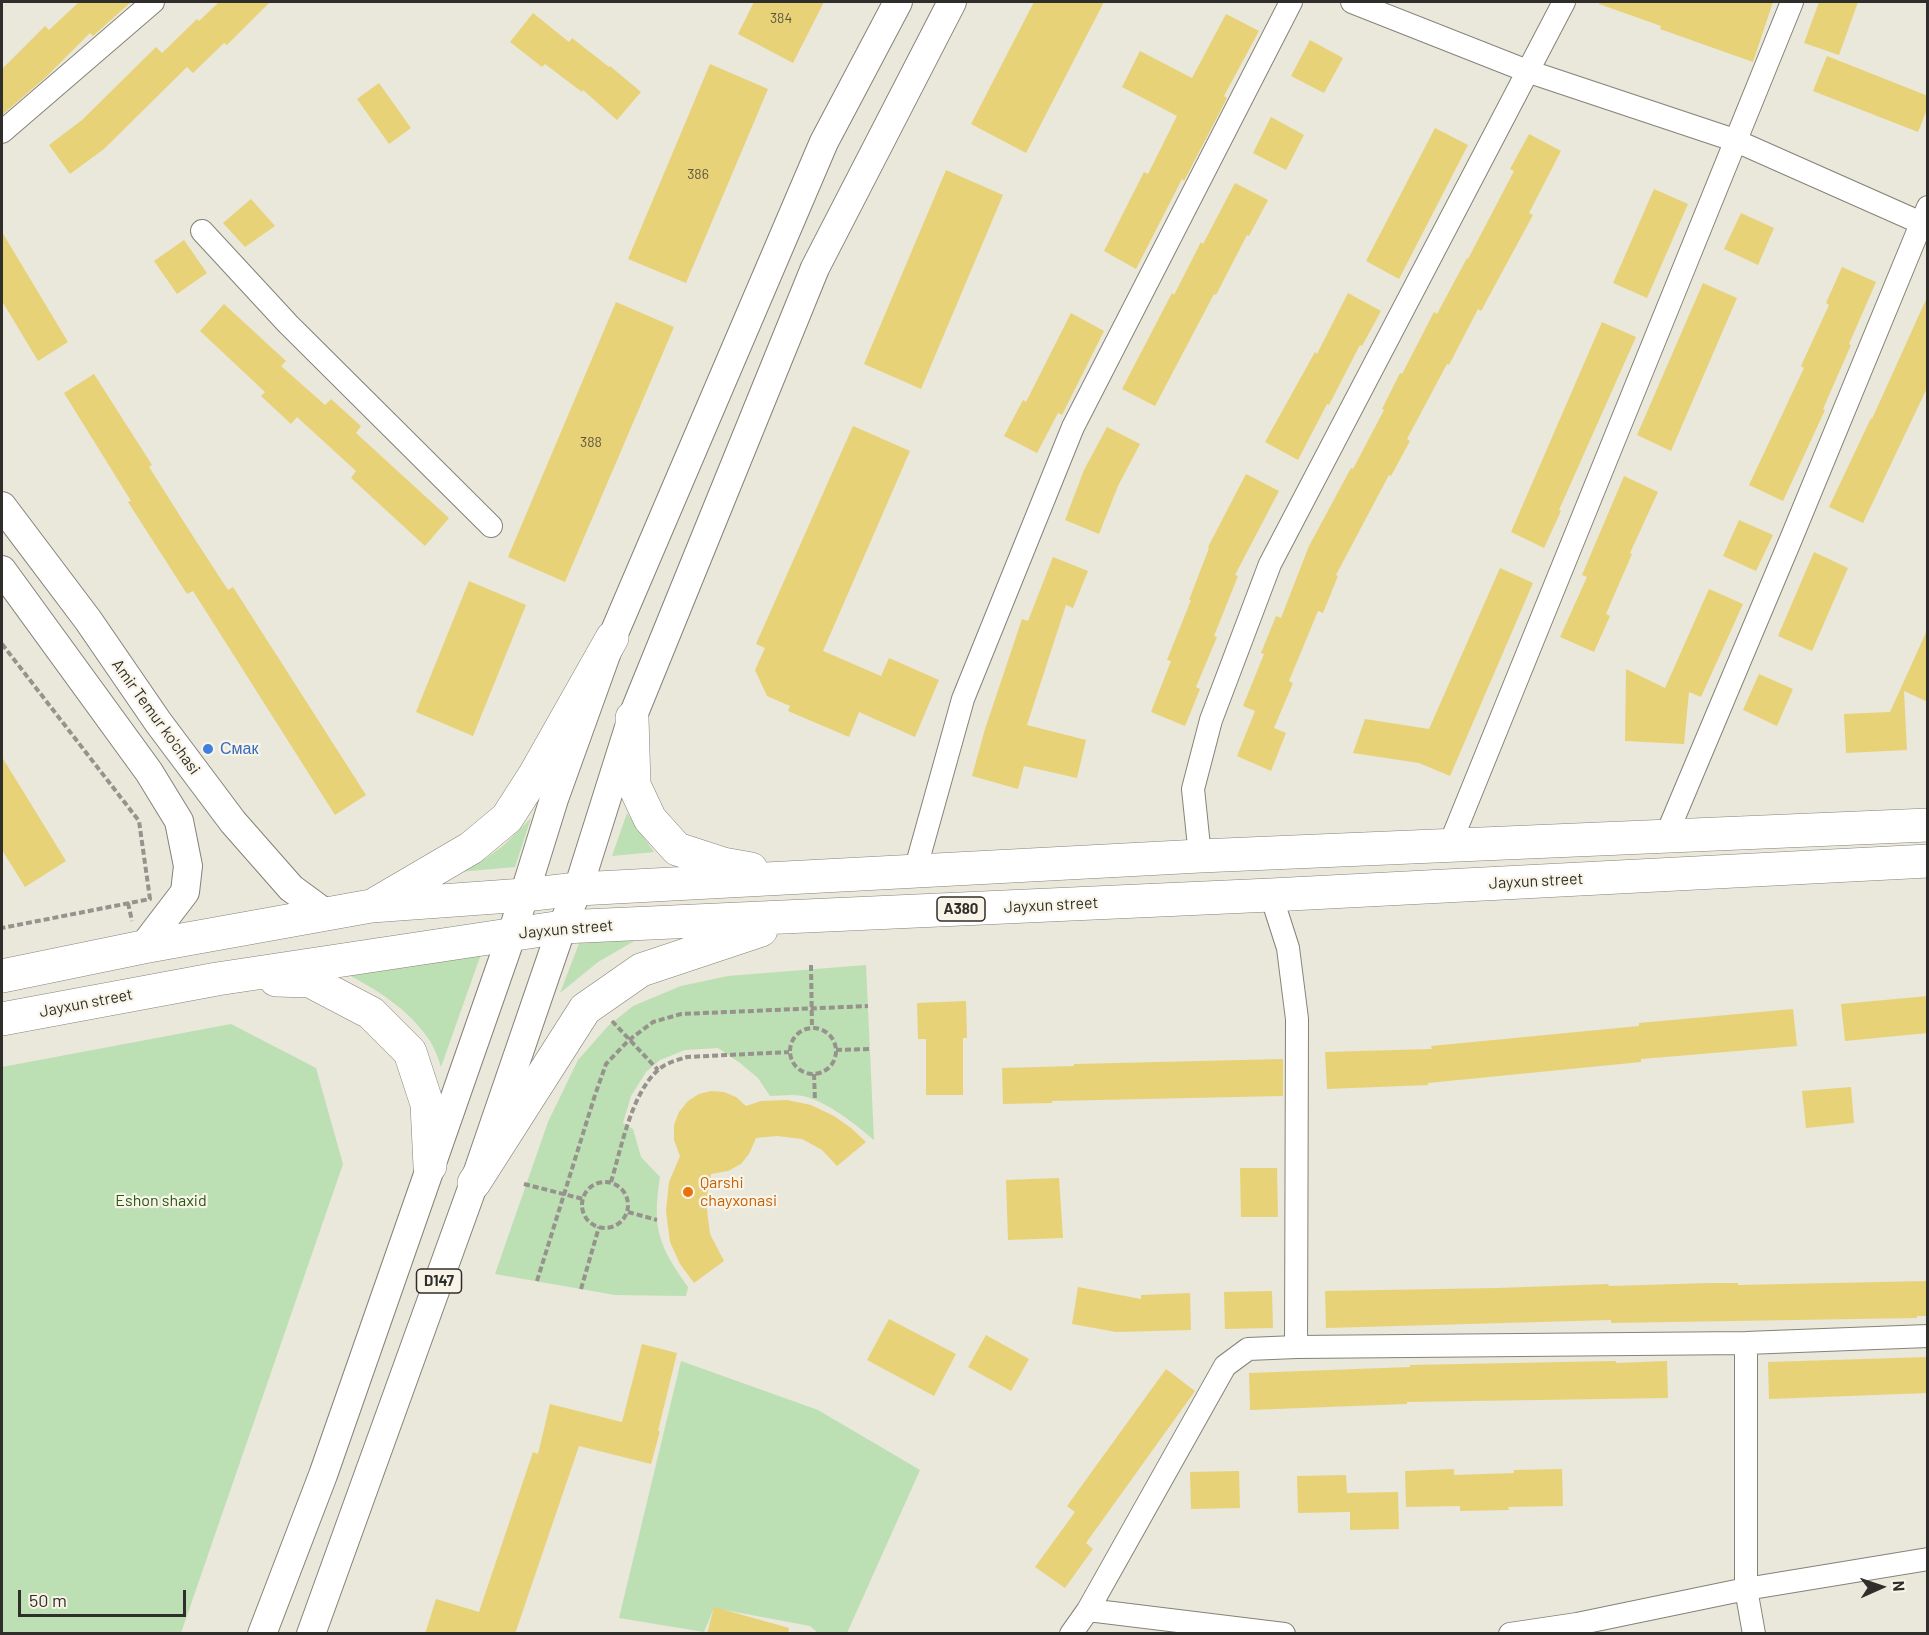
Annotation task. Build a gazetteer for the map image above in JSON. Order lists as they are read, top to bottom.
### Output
{
  "streets": {
    "highway": ["Jayxun street", "A380"],
    "main road": ["Amir Temur ko'chasi", "D147"]
  },
  "crossings": [
    ["Jayxun street", "D147"]
  ],
  "parks": ["Eshon shaxid"],
  "places": ["Смак", "Qarshi chayxonasi"],
  "house_numbers": ["384", "386", "388"],
  "scale_bar": "50 m",
  "north": "right"
}
